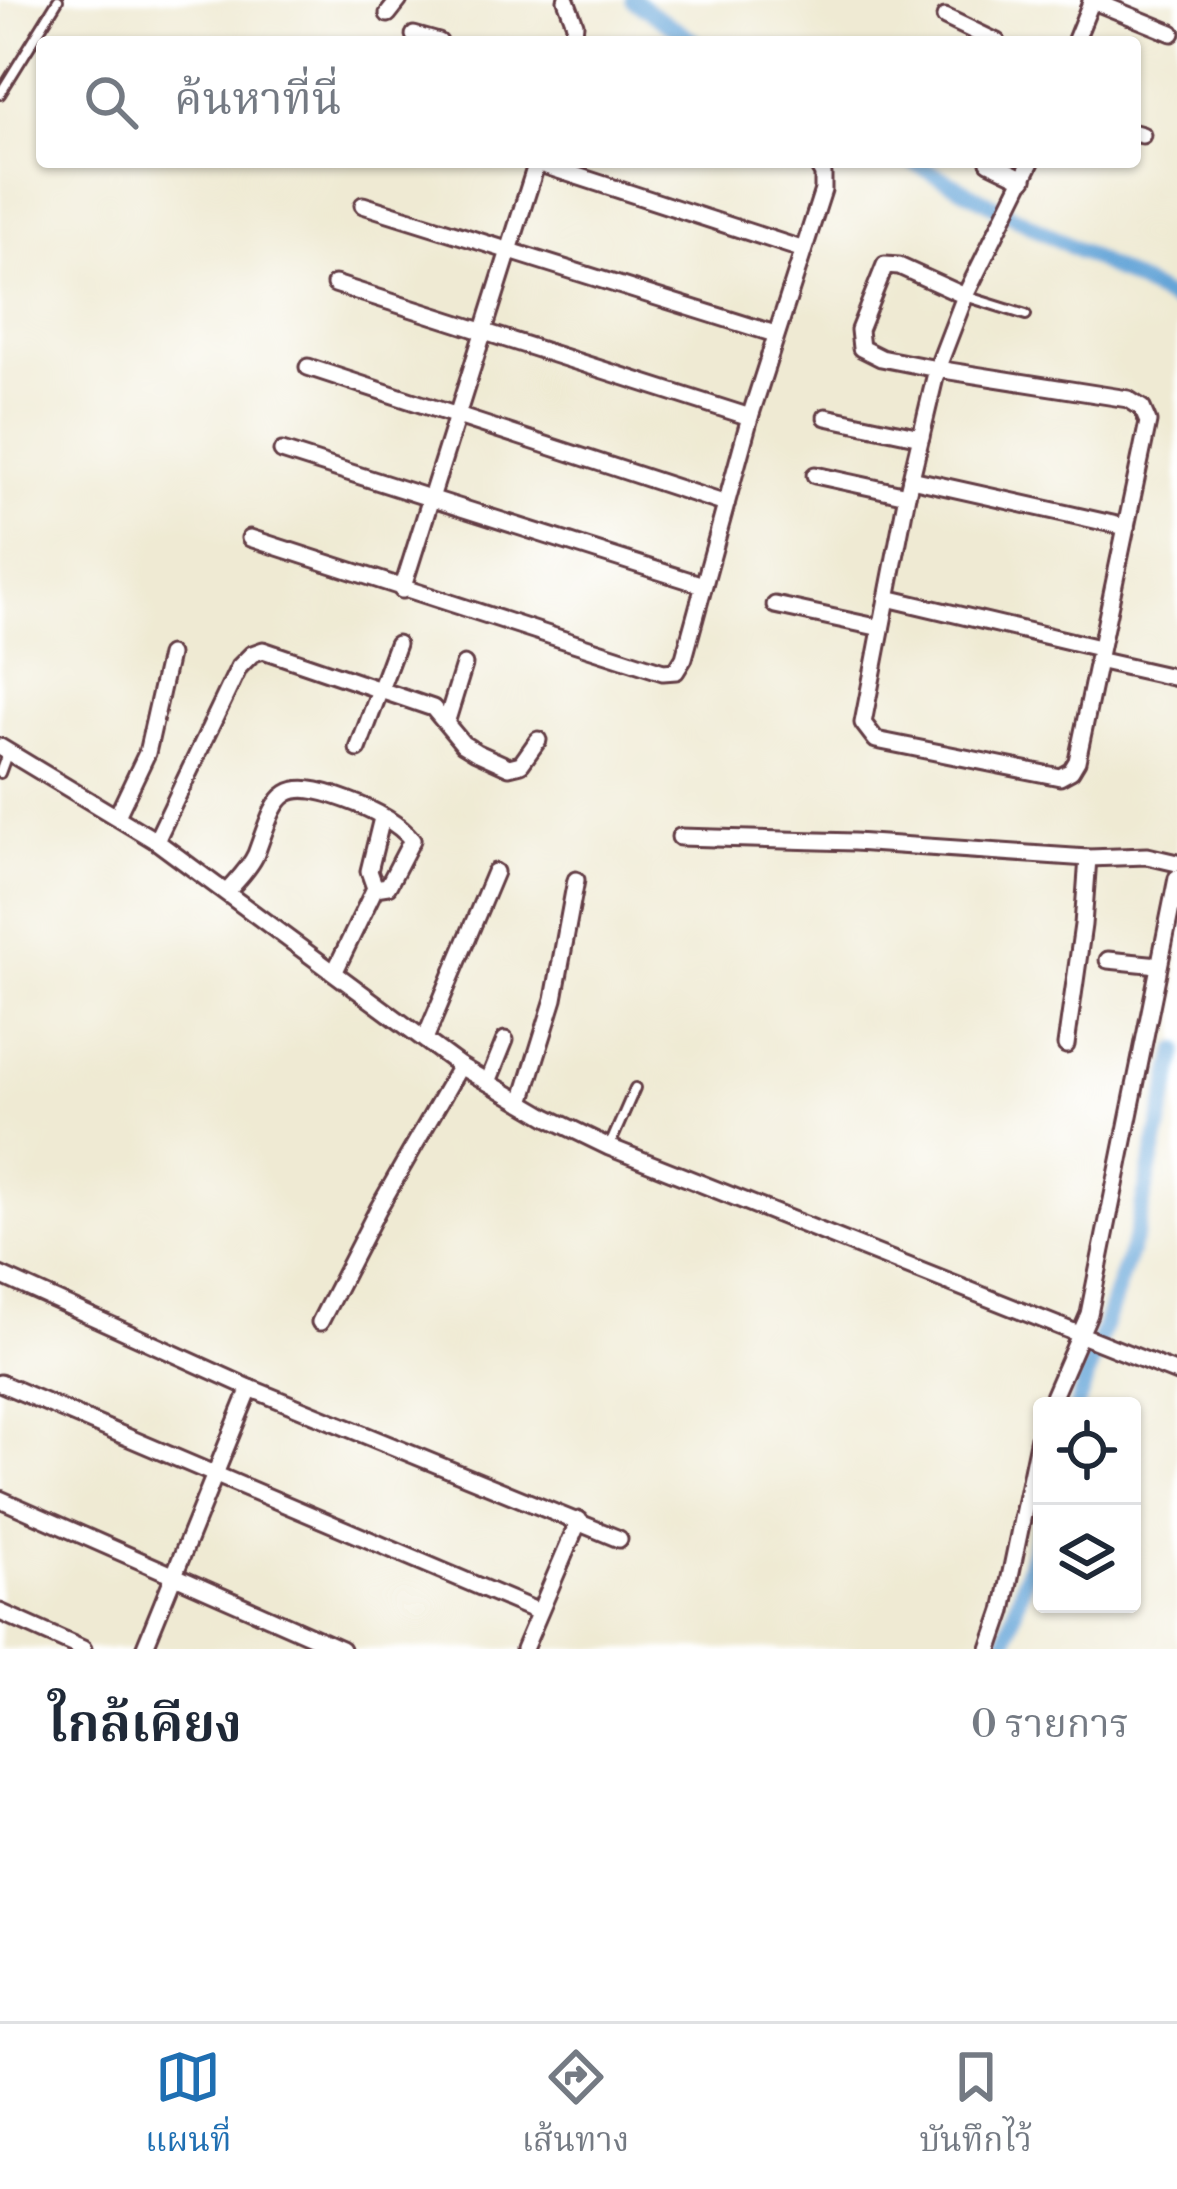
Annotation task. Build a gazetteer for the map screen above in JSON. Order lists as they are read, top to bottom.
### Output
{
  "page": {
    "search": "ค้นหาที่นี่",
    "heading": ["ใกล้เคียง", "0 รายการ"],
    "nav": ["แผนที่", "เส้นทาง", "บันทึกไว้"]
  }
}
